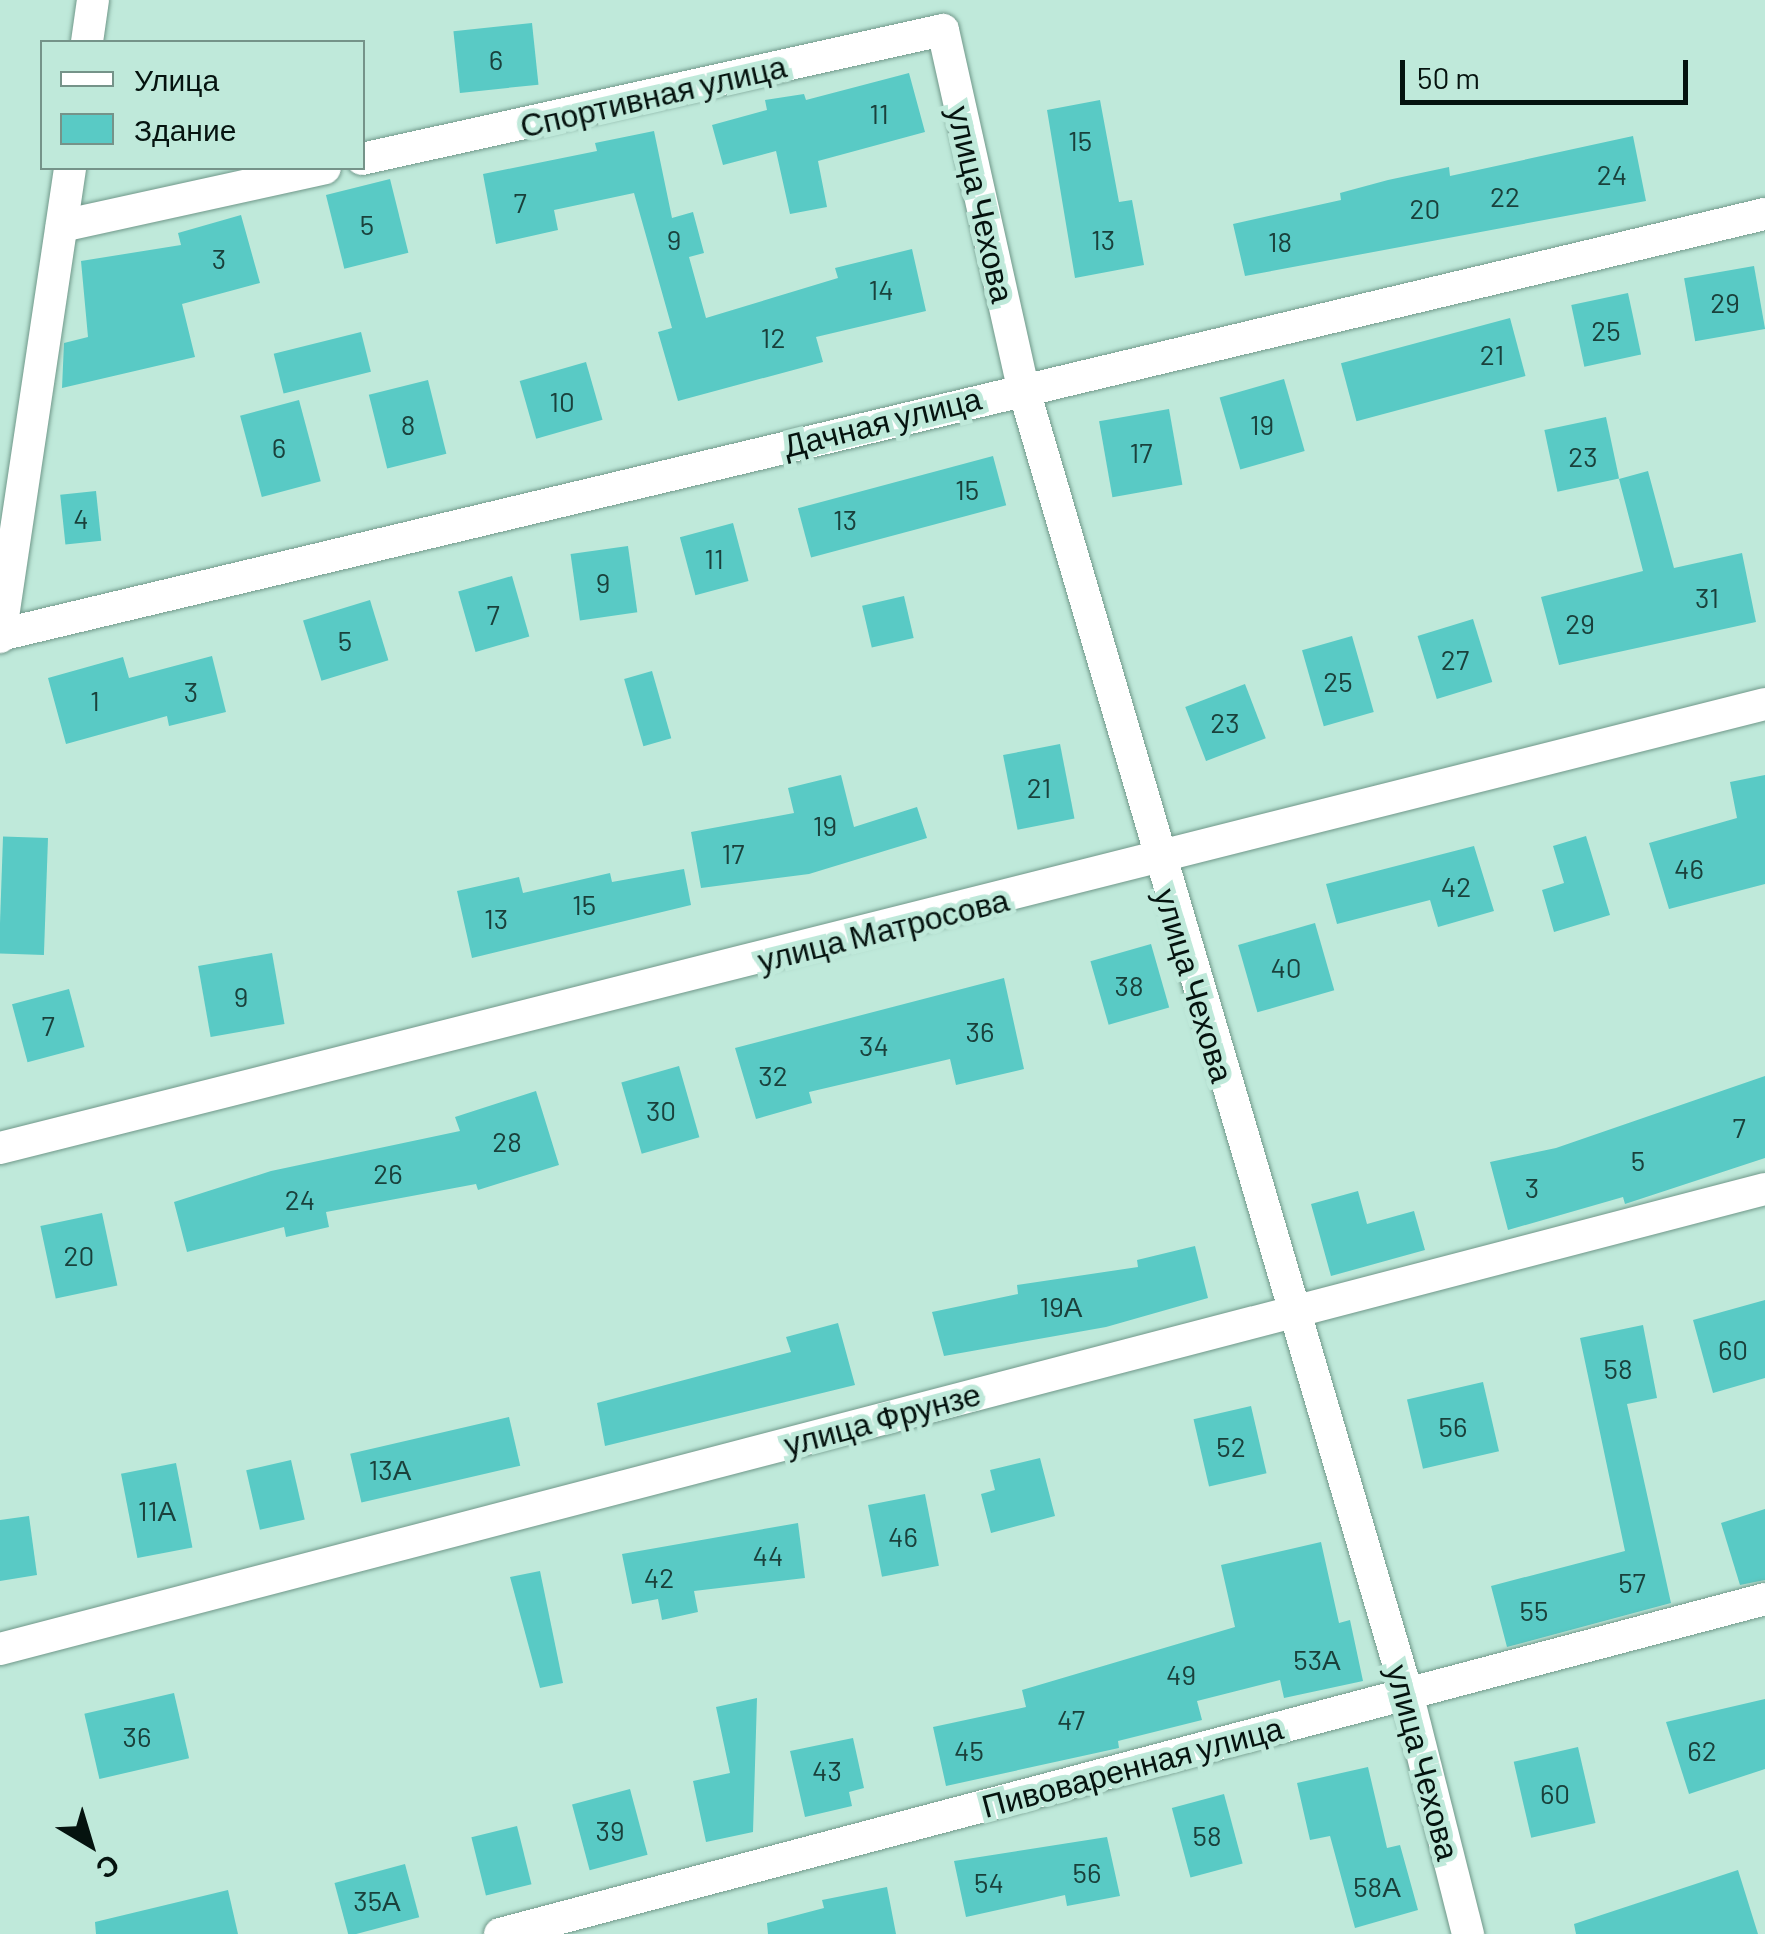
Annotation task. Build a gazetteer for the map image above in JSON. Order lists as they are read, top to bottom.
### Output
{
  "streets": {
    "street": [
      "Спортивная улица",
      "улица Чехова",
      "Дачная улица",
      "улица Матросова",
      "улица Фрунзе",
      "Пивоваренная улица"
    ]
  },
  "crossings": [
    ["Спортивная улица", "улица Чехова"],
    ["улица Чехова", "Дачная улица"],
    ["улица Чехова", "улица Матросова"],
    ["улица Чехова", "улица Фрунзе"],
    ["улица Чехова", "Пивоваренная улица"]
  ],
  "house_numbers": [
    "6",
    "11",
    "15",
    "24",
    "22",
    "7",
    "20",
    "5",
    "9",
    "13",
    "18",
    "3",
    "14",
    "29",
    "25",
    "12",
    "21",
    "10",
    "8",
    "19",
    "6",
    "17",
    "23",
    "15",
    "4",
    "13",
    "11",
    "9",
    "31",
    "7",
    "29",
    "5",
    "27",
    "25",
    "3",
    "1",
    "23",
    "21",
    "19",
    "17",
    "46",
    "42",
    "15",
    "13",
    "40",
    "38",
    "9",
    "7",
    "36",
    "34",
    "32",
    "30",
    "7",
    "28",
    "5",
    "26",
    "3",
    "24",
    "20",
    "19А",
    "60",
    "58",
    "56",
    "52",
    "13А",
    "11А",
    "46",
    "44",
    "42",
    "57",
    "55",
    "53А",
    "49",
    "47",
    "36",
    "45",
    "62",
    "43",
    "60",
    "39",
    "58",
    "56",
    "54",
    "58А",
    "35А"
  ],
  "legend": ["Улица", "Здание"],
  "scale_bar": "50 m",
  "north": "bottom right"
}
